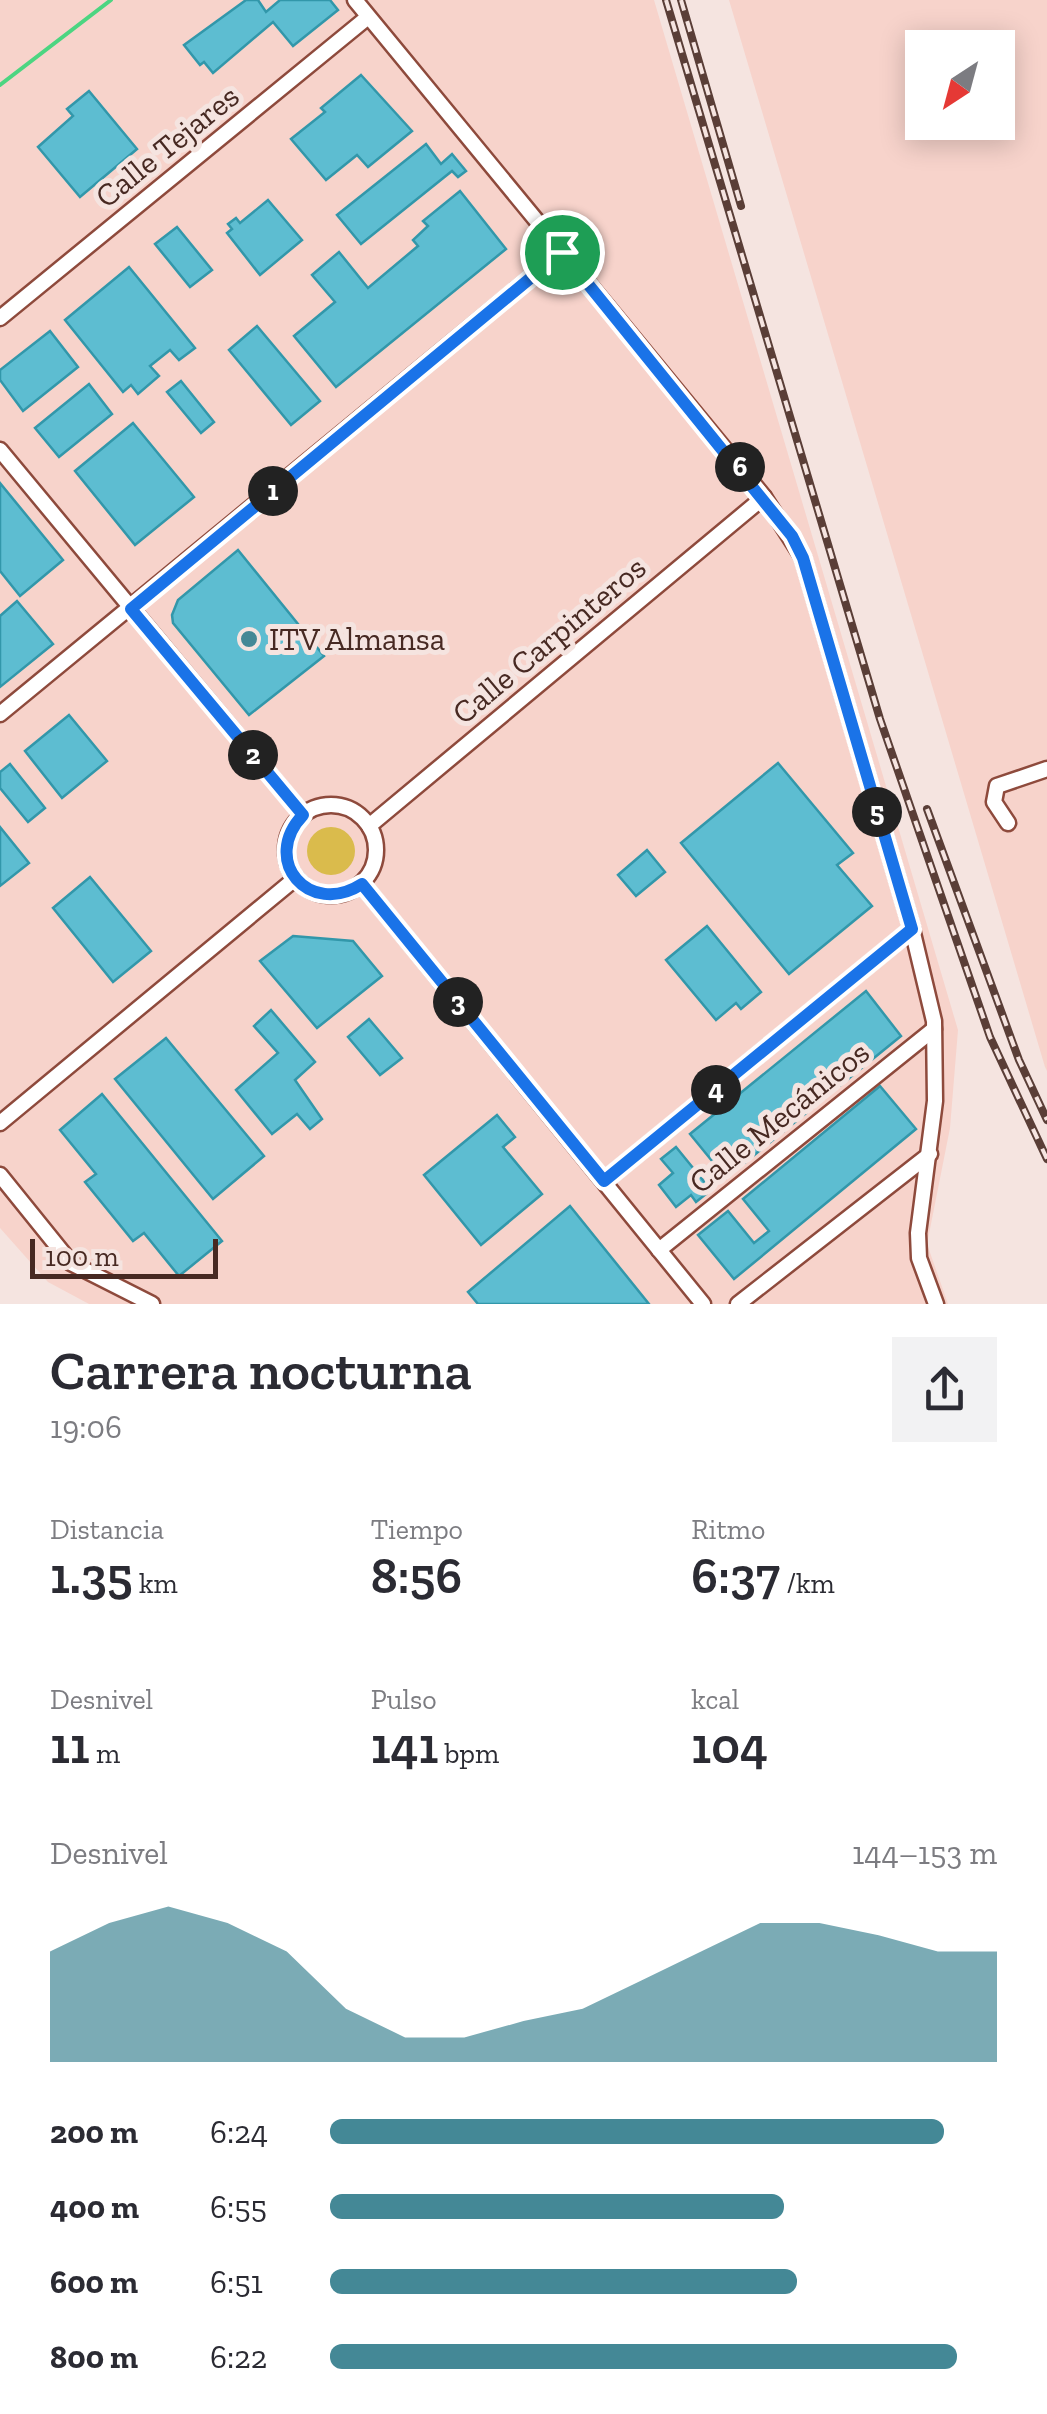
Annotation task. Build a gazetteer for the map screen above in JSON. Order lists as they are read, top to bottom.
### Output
{
  "streets": {
    "street": ["Calle Tejares", "Calle Carpinteros", "Calle Mecánicos"]
  },
  "places": ["ITV Almansa"],
  "scale_bar": "100 m",
  "north": "bottom left",
  "page": {
    "pins": [
      "6",
      "1",
      "2",
      "5",
      "3",
      "4"
    ],
    "scale": "100 m",
    "heading": ["Carrera nocturna", "19:06"],
    "stats": [
      ["Distancia", "1.35 km"],
      ["Tiempo", "8:56"],
      ["Ritmo", "6:37 /km"],
      ["Desnivel", "11 m"],
      ["Pulso", "141 bpm"],
      ["kcal", "104"]
    ],
    "chart": ["Desnivel", "144–153 m"],
    "list": [
      {
        "name": "200 m",
        "note": "6:24"
      },
      {
        "name": "400 m",
        "note": "6:55"
      },
      {
        "name": "600 m",
        "note": "6:51"
      },
      {
        "name": "800 m",
        "note": "6:22"
      }
    ]
  }
}
